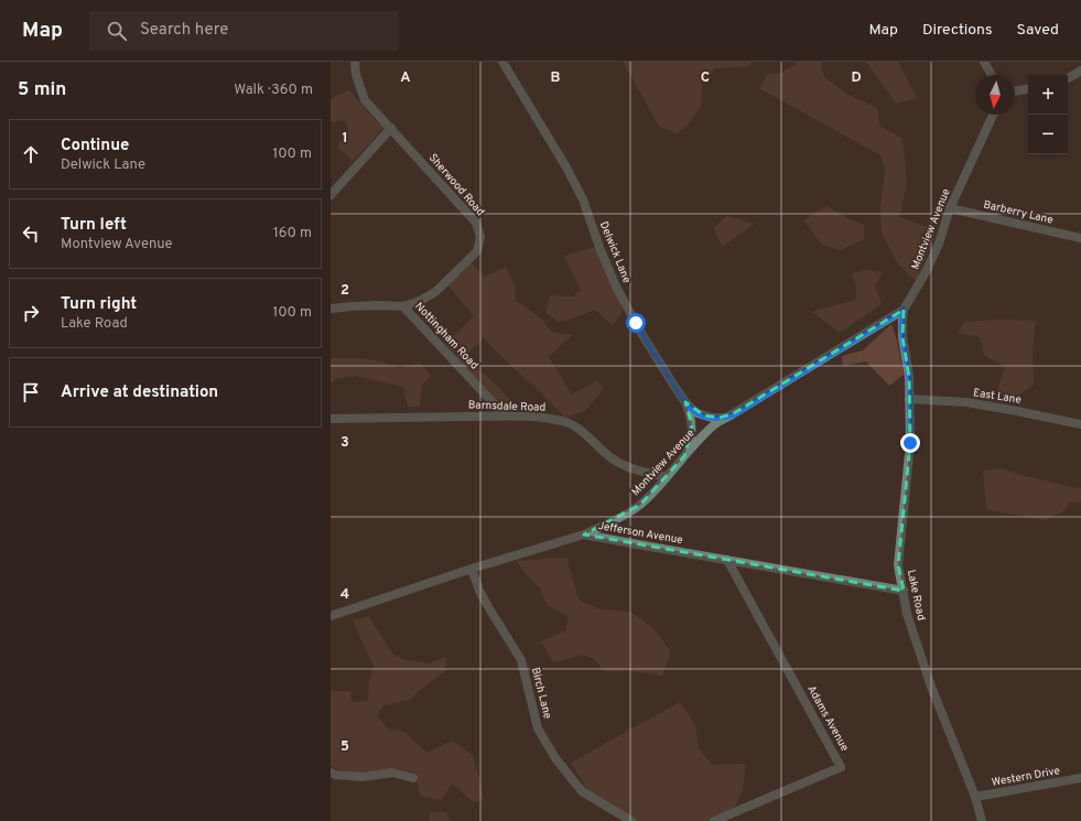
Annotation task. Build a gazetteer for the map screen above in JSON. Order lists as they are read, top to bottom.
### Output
{
  "streets": {
    "street": [
      "Sherwood Road",
      "Barberry Lane",
      "Montview Avenue",
      "Delwick Lane",
      "Nottingham Road",
      "East Lane",
      "Barnsdale Road",
      "Jefferson Avenue",
      "Lake Road",
      "Birch Lane",
      "Adams Avenue",
      "Western Drive"
    ]
  },
  "crossings": [
    ["Sherwood Road", "Nottingham Road"],
    ["Barberry Lane", "Montview Avenue"],
    ["Montview Avenue", "Delwick Lane"],
    ["Montview Avenue", "Barnsdale Road"],
    ["Montview Avenue", "Jefferson Avenue"],
    ["Montview Avenue", "Lake Road"],
    ["Nottingham Road", "Barnsdale Road"],
    ["East Lane", "Lake Road"],
    ["Jefferson Avenue", "Lake Road"],
    ["Jefferson Avenue", "Birch Lane"],
    ["Jefferson Avenue", "Adams Avenue"],
    ["Lake Road", "Western Drive"]
  ],
  "north": "bottom",
  "page": {
    "header": "Map",
    "search": "Search here",
    "nav": ["Map", "Directions", "Saved"],
    "heading": ["5 min", "Walk · 360 m"],
    "map_buttons": ["+", "−"],
    "list": [
      ["Continue", "Delwick Lane", "100 m"],
      ["Turn left", "Montview Avenue", "160 m"],
      ["Turn right", "Lake Road", "100 m"],
      "Arrive at destination"
    ]
  },
  "grid": {
    "columns": [
      "A",
      "B",
      "C",
      "D"
    ],
    "rows": [
      "1",
      "2",
      "3",
      "4",
      "5"
    ]
  }
}
